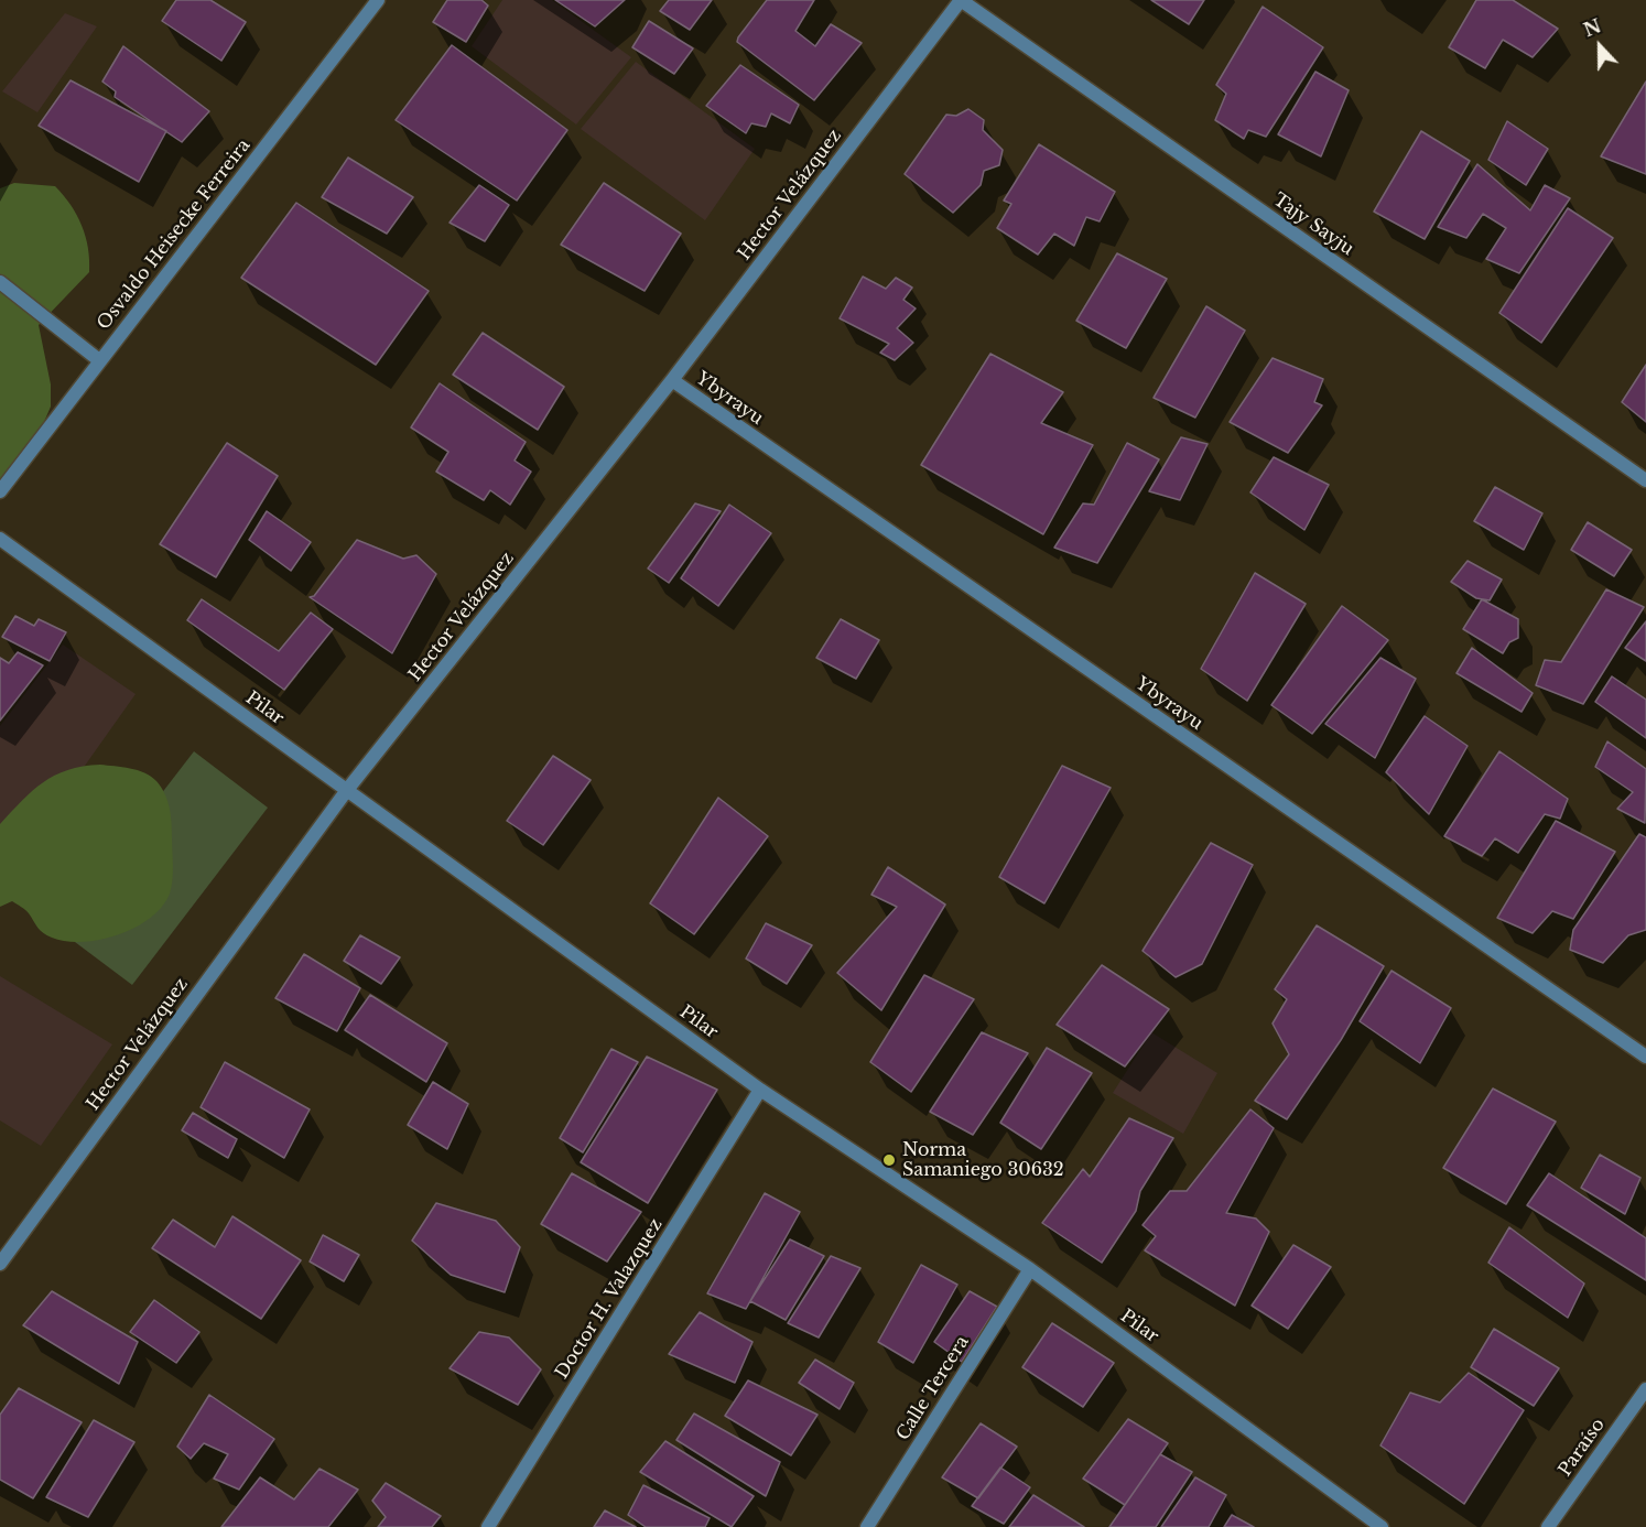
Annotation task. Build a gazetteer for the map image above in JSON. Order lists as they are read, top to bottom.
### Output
{
  "streets": {
    "street": [
      "Hector Velázquez",
      "Tajy Sayju",
      "Osvaldo Heisecke Ferreira",
      "Ybyrayu",
      "Pilar",
      "Doctor H. Valazquez",
      "Calle Tercera",
      "Paraíso"
    ]
  },
  "crossings": [
    ["Hector Velázquez", "Tajy Sayju"],
    ["Hector Velázquez", "Ybyrayu"],
    ["Hector Velázquez", "Pilar"],
    ["Pilar", "Doctor H. Valazquez"],
    ["Pilar", "Calle Tercera"]
  ],
  "places": ["Norma Samaniego 30632"],
  "north": "top"
}
